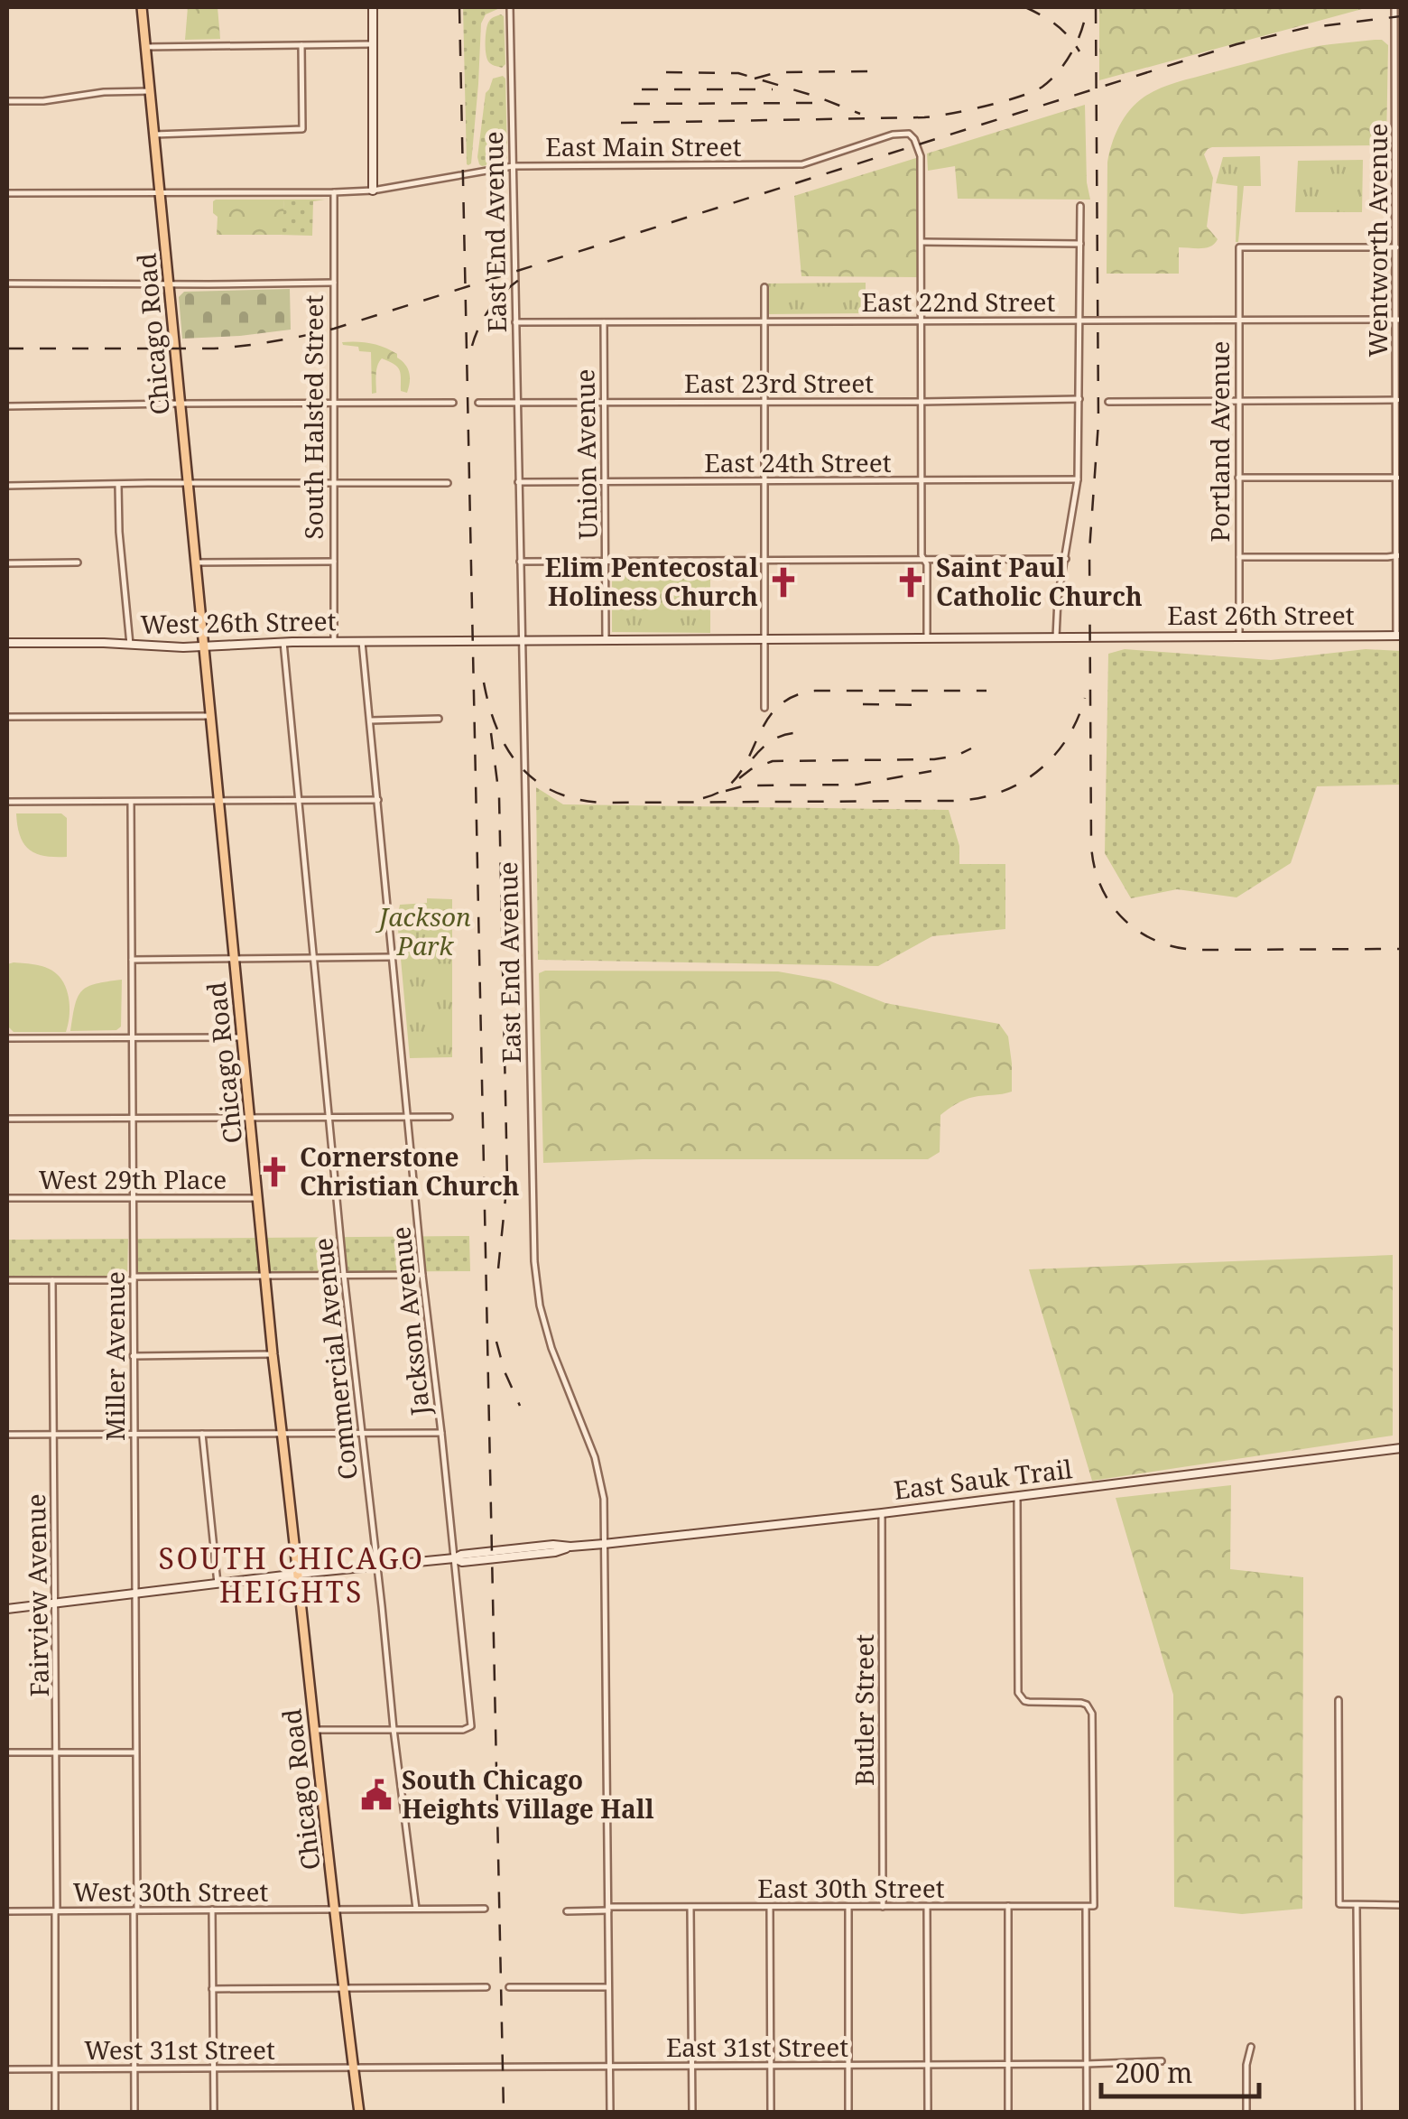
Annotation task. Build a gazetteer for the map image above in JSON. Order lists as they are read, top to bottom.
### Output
{
  "streets": {
    "main road": ["Chicago Road"],
    "street": [
      "East Main Street",
      "East End Avenue",
      "Wentworth Avenue",
      "East 22nd Street",
      "East 23rd Street",
      "South Halsted Street",
      "Portland Avenue",
      "Union Avenue",
      "East 24th Street",
      "East 26th Street",
      "West 26th Street",
      "West 29th Place",
      "Jackson Avenue",
      "Miller Avenue",
      "Commercial Avenue",
      "East Sauk Trail",
      "Fairview Avenue",
      "Butler Street",
      "East 30th Street",
      "West 30th Street",
      "East 31st Street",
      "West 31st Street"
    ]
  },
  "crossings": [
    ["East Main Street", "East End Avenue"],
    ["East Main Street", "Chicago Road"],
    ["East Main Street", "South Halsted Street"],
    ["East End Avenue", "East 22nd Street"],
    ["East End Avenue", "East 23rd Street"],
    ["East End Avenue", "East 24th Street"],
    ["East End Avenue", "East 26th Street"],
    ["East End Avenue", "East Sauk Trail"],
    ["East End Avenue", "East 30th Street"],
    ["Wentworth Avenue", "East 22nd Street"],
    ["Wentworth Avenue", "Portland Avenue"],
    ["Wentworth Avenue", "East 26th Street"],
    ["East 22nd Street", "Portland Avenue"],
    ["East 22nd Street", "Union Avenue"],
    ["Chicago Road", "West 26th Street"],
    ["Chicago Road", "West 29th Place"],
    ["Chicago Road", "East Sauk Trail"],
    ["Chicago Road", "West 30th Street"],
    ["Chicago Road", "East 31st Street"],
    ["Chicago Road", "West 31st Street"],
    ["East 23rd Street", "Union Avenue"],
    ["South Halsted Street", "West 26th Street"],
    ["Portland Avenue", "East 26th Street"],
    ["Union Avenue", "East 24th Street"],
    ["Union Avenue", "East 26th Street"],
    ["East 26th Street", "West 26th Street"],
    ["West 26th Street", "Jackson Avenue"],
    ["West 26th Street", "Commercial Avenue"],
    ["West 29th Place", "Miller Avenue"],
    ["Jackson Avenue", "Commercial Avenue"],
    ["Jackson Avenue", "East Sauk Trail"],
    ["Miller Avenue", "East Sauk Trail"],
    ["Miller Avenue", "West 30th Street"],
    ["Miller Avenue", "West 31st Street"],
    ["Commercial Avenue", "East Sauk Trail"],
    ["East Sauk Trail", "Fairview Avenue"],
    ["East Sauk Trail", "Butler Street"],
    ["East Sauk Trail", "East 30th Street"],
    ["Fairview Avenue", "West 30th Street"],
    ["Fairview Avenue", "West 31st Street"],
    ["Butler Street", "East 30th Street"],
    ["East 31st Street", "West 31st Street"]
  ],
  "districts": ["SOUTH CHICAGO HEIGHTS"],
  "parks": ["Jackson Park"],
  "places": {
    "church": ["Elim Pentecostal Holiness Church", "Saint Paul Catholic Church", "Cornerstone Christian Church"],
    "public building": ["South Chicago Heights Village Hall"]
  },
  "scale_bar": "200 m"
}
